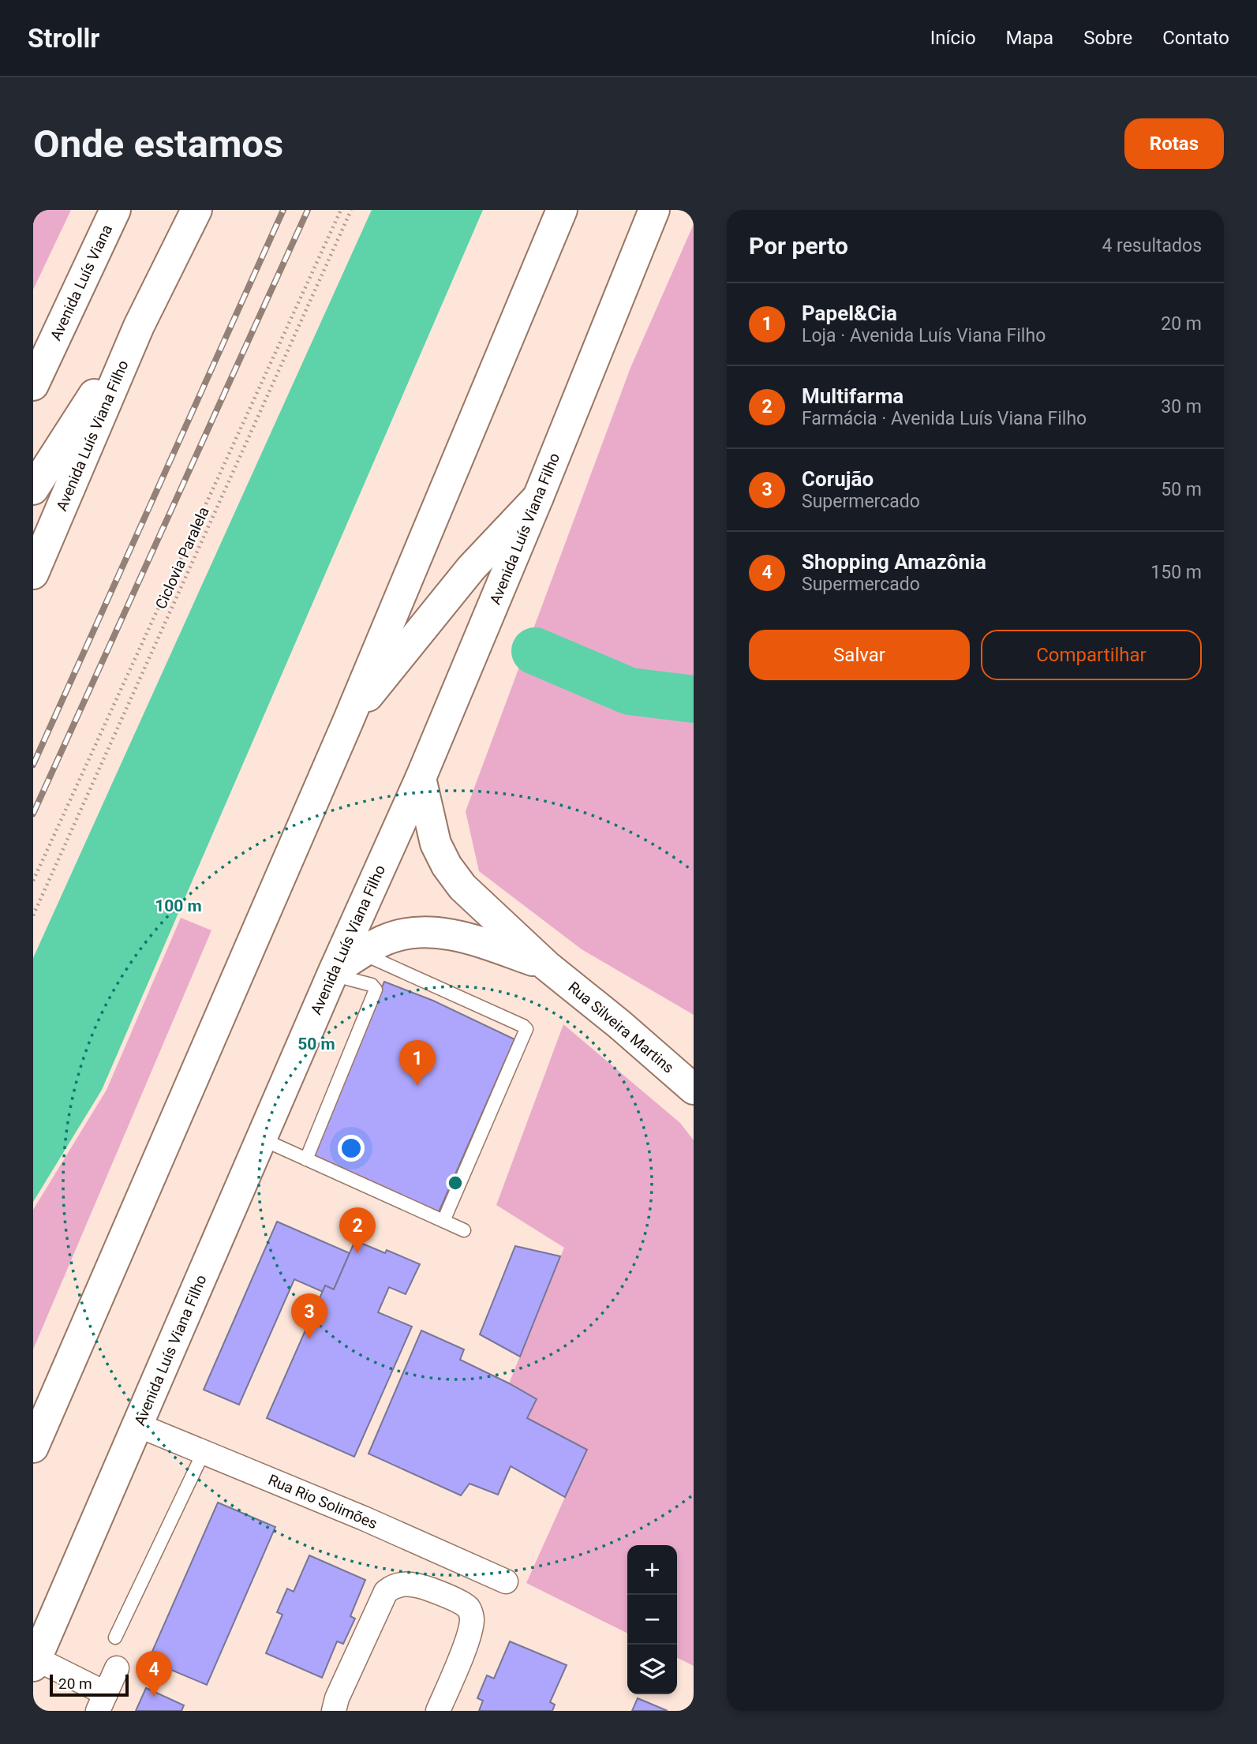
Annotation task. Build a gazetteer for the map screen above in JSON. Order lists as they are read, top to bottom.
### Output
{
  "streets": {
    "main road": ["Avenida Luís Viana", "Avenida Luís Viana Filho", "Rua Silveira Martins"],
    "street": ["Rua Rio Solimões"],
    "path": ["Ciclovia Paralela"]
  },
  "crossings": [
    ["Avenida Luís Viana Filho", "Rua Silveira Martins"],
    ["Avenida Luís Viana Filho", "Rua Rio Solimões"]
  ],
  "scale_bar": "20 m",
  "page": {
    "header": "Strollr",
    "nav": [
      "Início",
      "Mapa",
      "Sobre",
      "Contato"
    ],
    "buttons": [
      "Rotas",
      ["Salvar", "Compartilhar"]
    ],
    "title": "Onde estamos",
    "heading": ["Por perto", "4 resultados"],
    "list": [
      {
        "mark": "1",
        "name": "Papel&Cia",
        "note": "Loja · Avenida Luís Viana Filho",
        "value": "20 m"
      },
      {
        "mark": "2",
        "name": "Multifarma",
        "note": "Farmácia · Avenida Luís Viana Filho",
        "value": "30 m"
      },
      {
        "mark": "3",
        "name": "Corujão",
        "note": "Supermercado",
        "value": "50 m"
      },
      {
        "mark": "4",
        "name": "Shopping Amazônia",
        "note": "Supermercado",
        "value": "150 m"
      }
    ],
    "pins": [
      "1",
      "2",
      "3",
      "4"
    ],
    "map_buttons": ["+", "−"],
    "scale": "20 m"
  },
  "rings": ["100 m", "50 m"]
}
